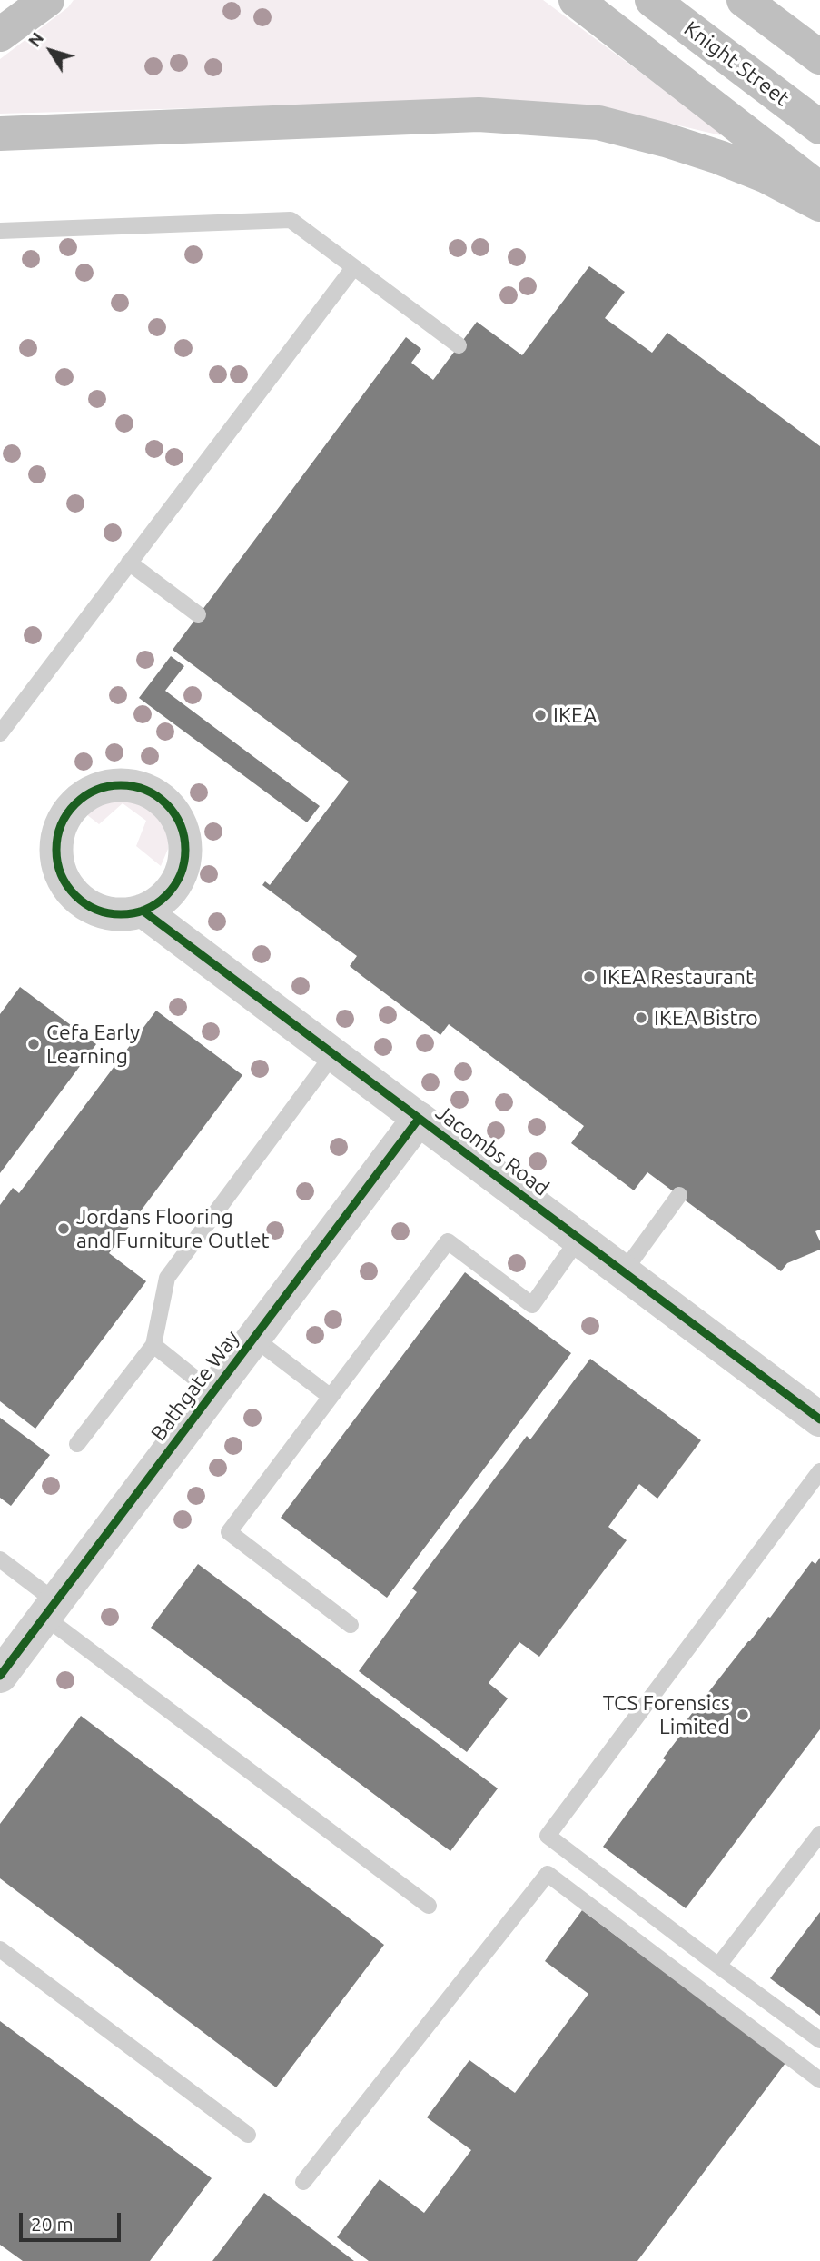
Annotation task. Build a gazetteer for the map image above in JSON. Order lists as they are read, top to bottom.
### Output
{
  "streets": {
    "highway": ["Knight Street"],
    "street": ["Jacombs Road", "Bathgate Way"]
  },
  "crossings": [
    ["Jacombs Road", "Bathgate Way"]
  ],
  "places": [
    "IKEA",
    "IKEA Restaurant",
    "IKEA Bistro",
    "Cefa Early Learning",
    "Jordans Flooring and Furniture Outlet",
    "TCS Forensics Limited"
  ],
  "scale_bar": "20 m",
  "north": "top left"
}
